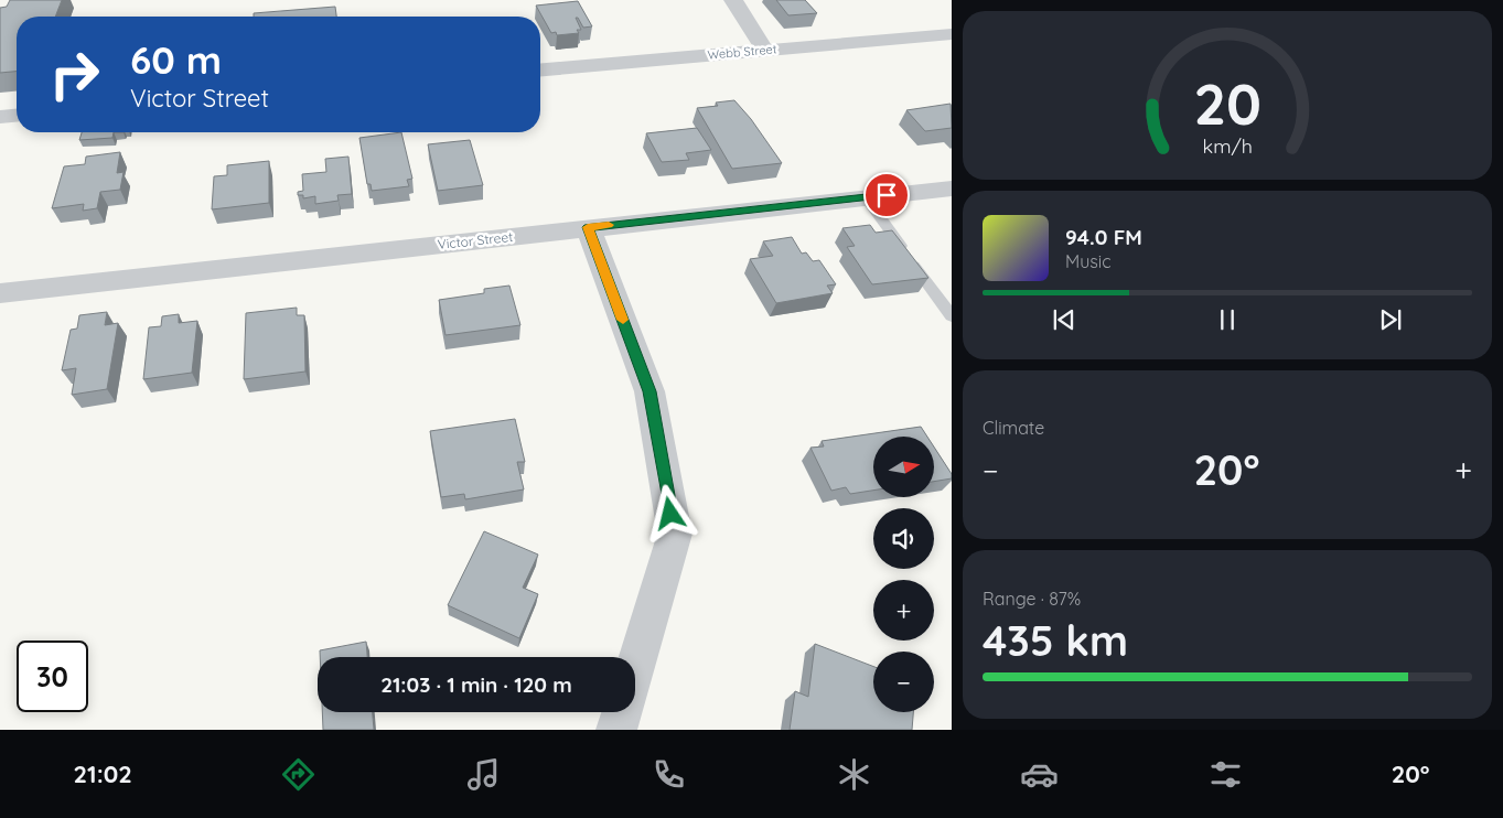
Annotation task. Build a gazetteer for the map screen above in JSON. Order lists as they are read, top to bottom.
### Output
{
  "streets": {
    "street": ["Webb Street", "Victor Street"]
  },
  "north": "right",
  "page": {
    "turn": ["60 m", "Victor Street"],
    "song": ["94.0 FM", "Music"],
    "tile": [
      "Climate",
      ["Range · 87%", "435 km"]
    ],
    "map_buttons": ["+", "−"],
    "heat": ["−", "20°", "+"],
    "limit": "30",
    "trip": "21:03 · 1 min · 120 m",
    "tabs": ["21:02", "20°"],
    "gauge": ["20", "km/h"]
  }
}
